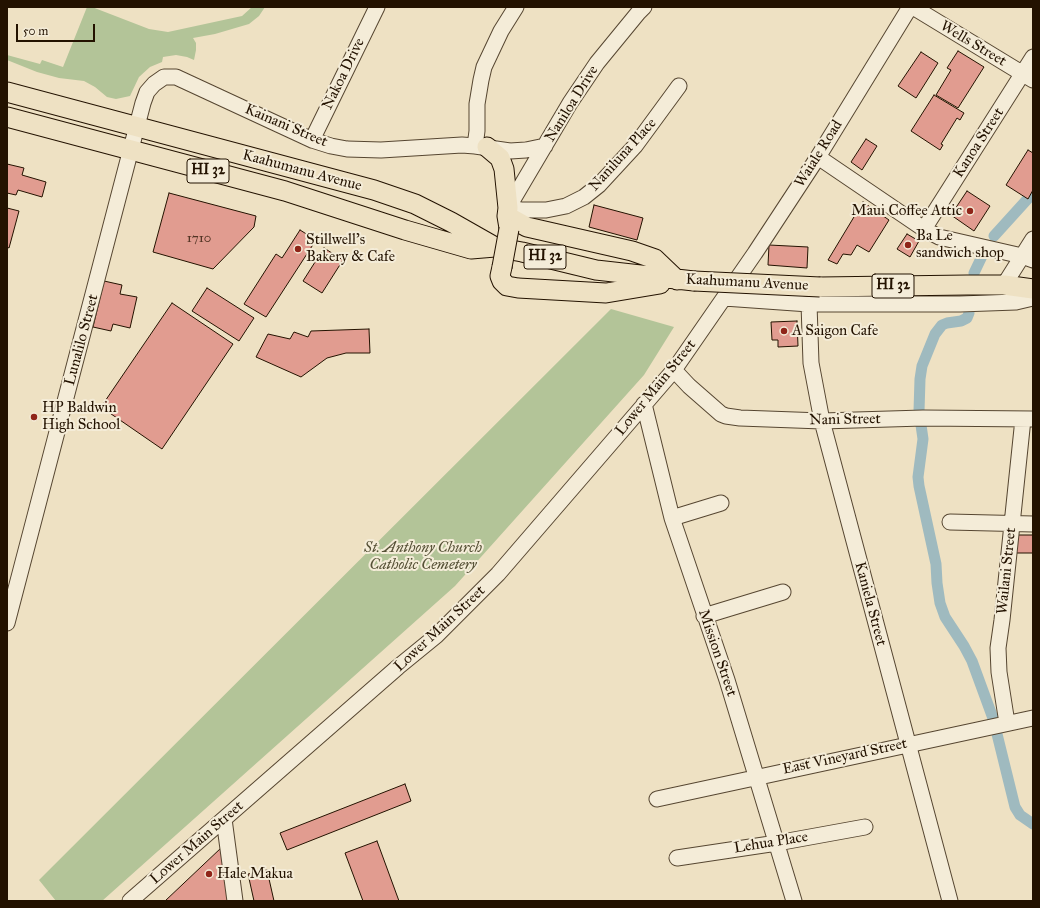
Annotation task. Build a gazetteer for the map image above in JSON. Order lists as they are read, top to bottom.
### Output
{
  "streets": {
    "main road": ["HI 32", "Kaahumanu Avenue"],
    "street": [
      "Wells Street",
      "Nakoa Drive",
      "Naniloa Drive",
      "Kainani Street",
      "Kanoa Street",
      "Waiale Road",
      "Naniluna Place",
      "Lunalilo Street",
      "Lower Main Street",
      "Nani Street",
      "Wailani Street",
      "Kaniela Street",
      "Mission Street",
      "East Vineyard Street",
      "Lehua Place"
    ]
  },
  "crossings": [
    ["Wells Street", "Kanoa Street"],
    ["Wells Street", "Waiale Road"],
    ["Nakoa Drive", "Kainani Street"],
    ["Naniloa Drive", "Kainani Street"],
    ["Naniloa Drive", "Naniluna Place"],
    ["Kainani Street", "Kaahumanu Avenue"],
    ["Kainani Street", "Lunalilo Street"],
    ["Waiale Road", "Lower Main Street"],
    ["Kaahumanu Avenue", "Lunalilo Street"],
    ["Lower Main Street", "Nani Street"],
    ["Lower Main Street", "Mission Street"],
    ["Nani Street", "Wailani Street"],
    ["Nani Street", "Kaniela Street"],
    ["Wailani Street", "East Vineyard Street"],
    ["Kaniela Street", "East Vineyard Street"],
    ["Mission Street", "East Vineyard Street"],
    ["Mission Street", "Lehua Place"]
  ],
  "parks": ["St. Anthony Church Catholic Cemetery"],
  "places": [
    "Maui Coffee Attic",
    "Ba Le sandwich shop",
    "Stillwell's Bakery & Cafe",
    "A Saigon Cafe",
    "HP Baldwin High School",
    "Hale Makua"
  ],
  "house_numbers": ["1710"],
  "scale_bar": "50 m"
}
